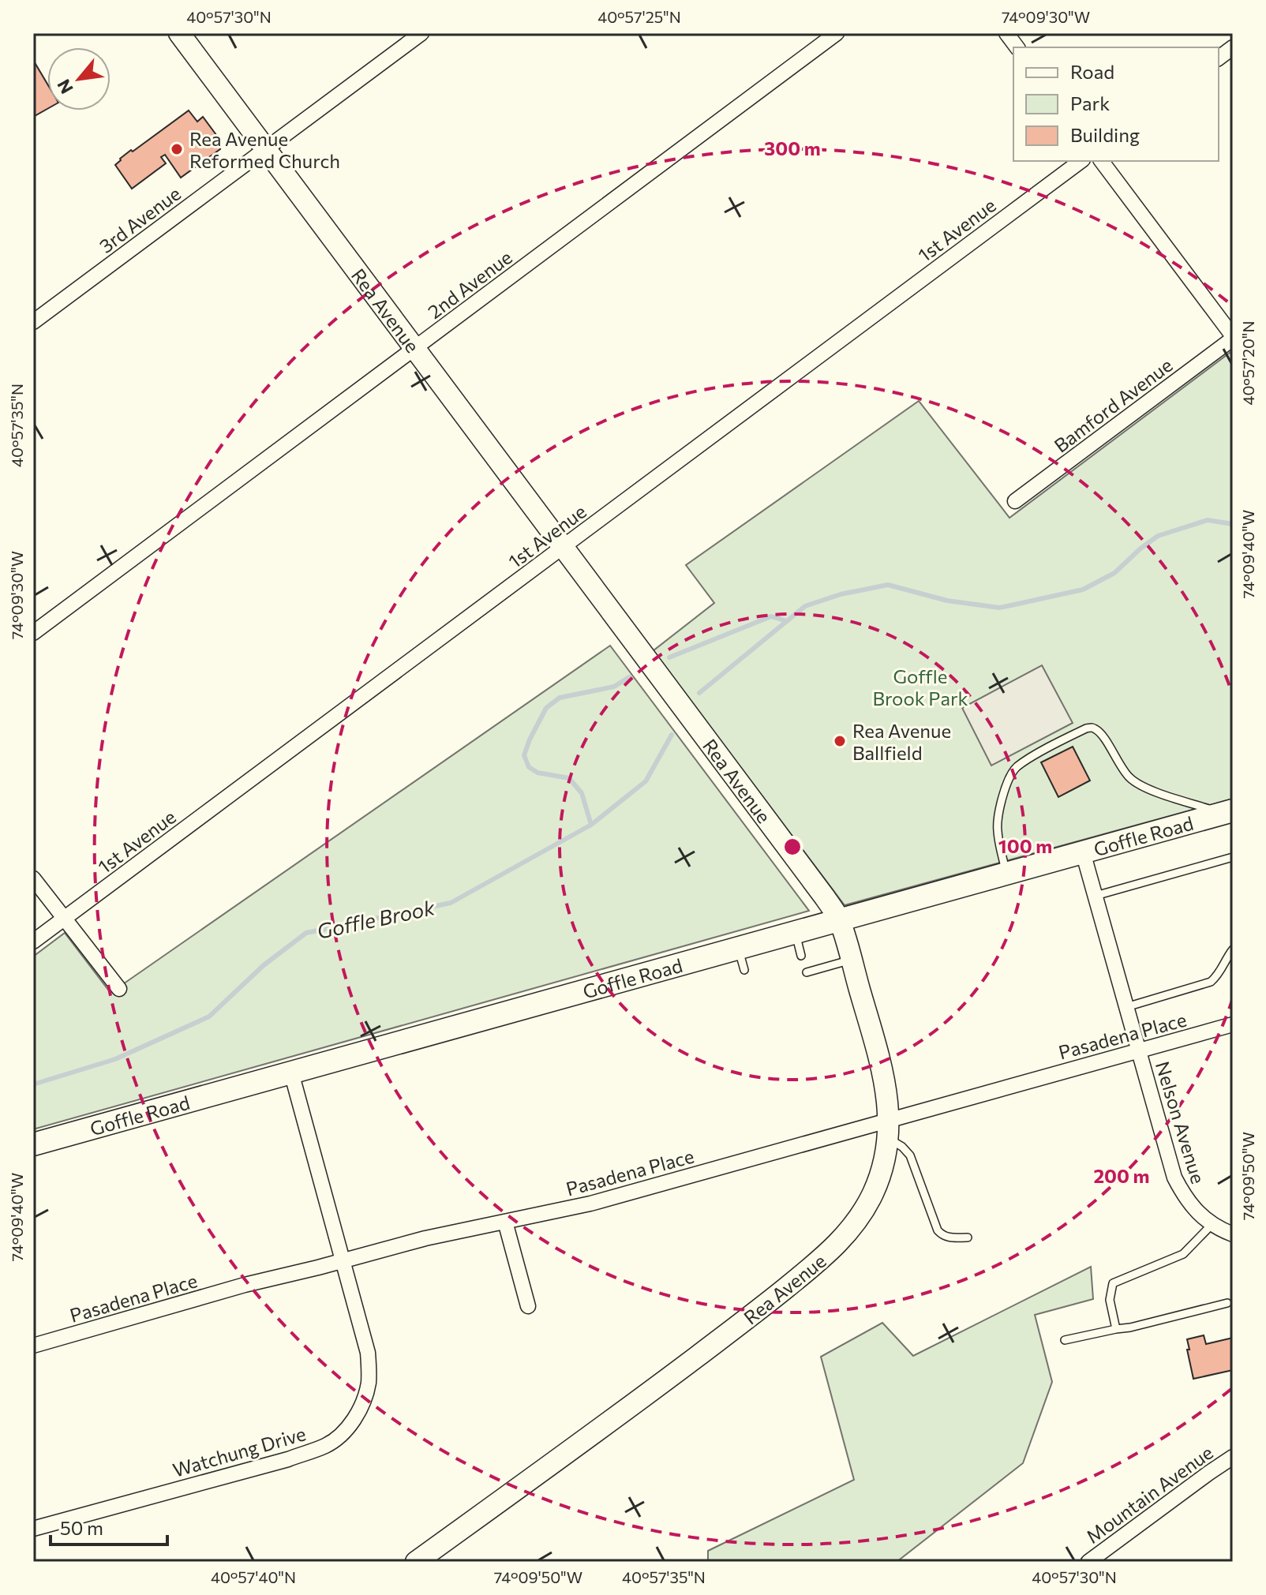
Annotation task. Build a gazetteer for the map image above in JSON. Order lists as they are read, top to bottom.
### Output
{
  "streets": {
    "main road": ["Goffle Road"],
    "street": [
      "3rd Avenue",
      "1st Avenue",
      "2nd Avenue",
      "Rea Avenue",
      "Bamford Avenue",
      "Pasadena Place",
      "Nelson Avenue",
      "Watchung Drive",
      "Mountain Avenue"
    ]
  },
  "crossings": [
    ["3rd Avenue", "Rea Avenue"],
    ["1st Avenue", "Rea Avenue"],
    ["2nd Avenue", "Rea Avenue"],
    ["Rea Avenue", "Goffle Road"],
    ["Rea Avenue", "Pasadena Place"],
    ["Goffle Road", "Nelson Avenue"],
    ["Goffle Road", "Watchung Drive"],
    ["Pasadena Place", "Nelson Avenue"],
    ["Pasadena Place", "Watchung Drive"]
  ],
  "water": ["Goffle Brook"],
  "parks": ["Goffle Brook Park"],
  "places": ["Rea Avenue Reformed Church", "Rea Avenue Ballfield"],
  "legend": ["Road", "Park", "Building"],
  "scale_bar": "50 m",
  "north": "bottom left",
  "coordinates": [
    "40°57'30\"N",
    "40°57'25\"N",
    "74°09'30\"W",
    "40°57'20\"N",
    "40°57'35\"N",
    "74°09'40\"W",
    "74°09'50\"W",
    "40°57'40\"N"
  ],
  "rings": ["300 m", "100 m", "200 m"]
}
